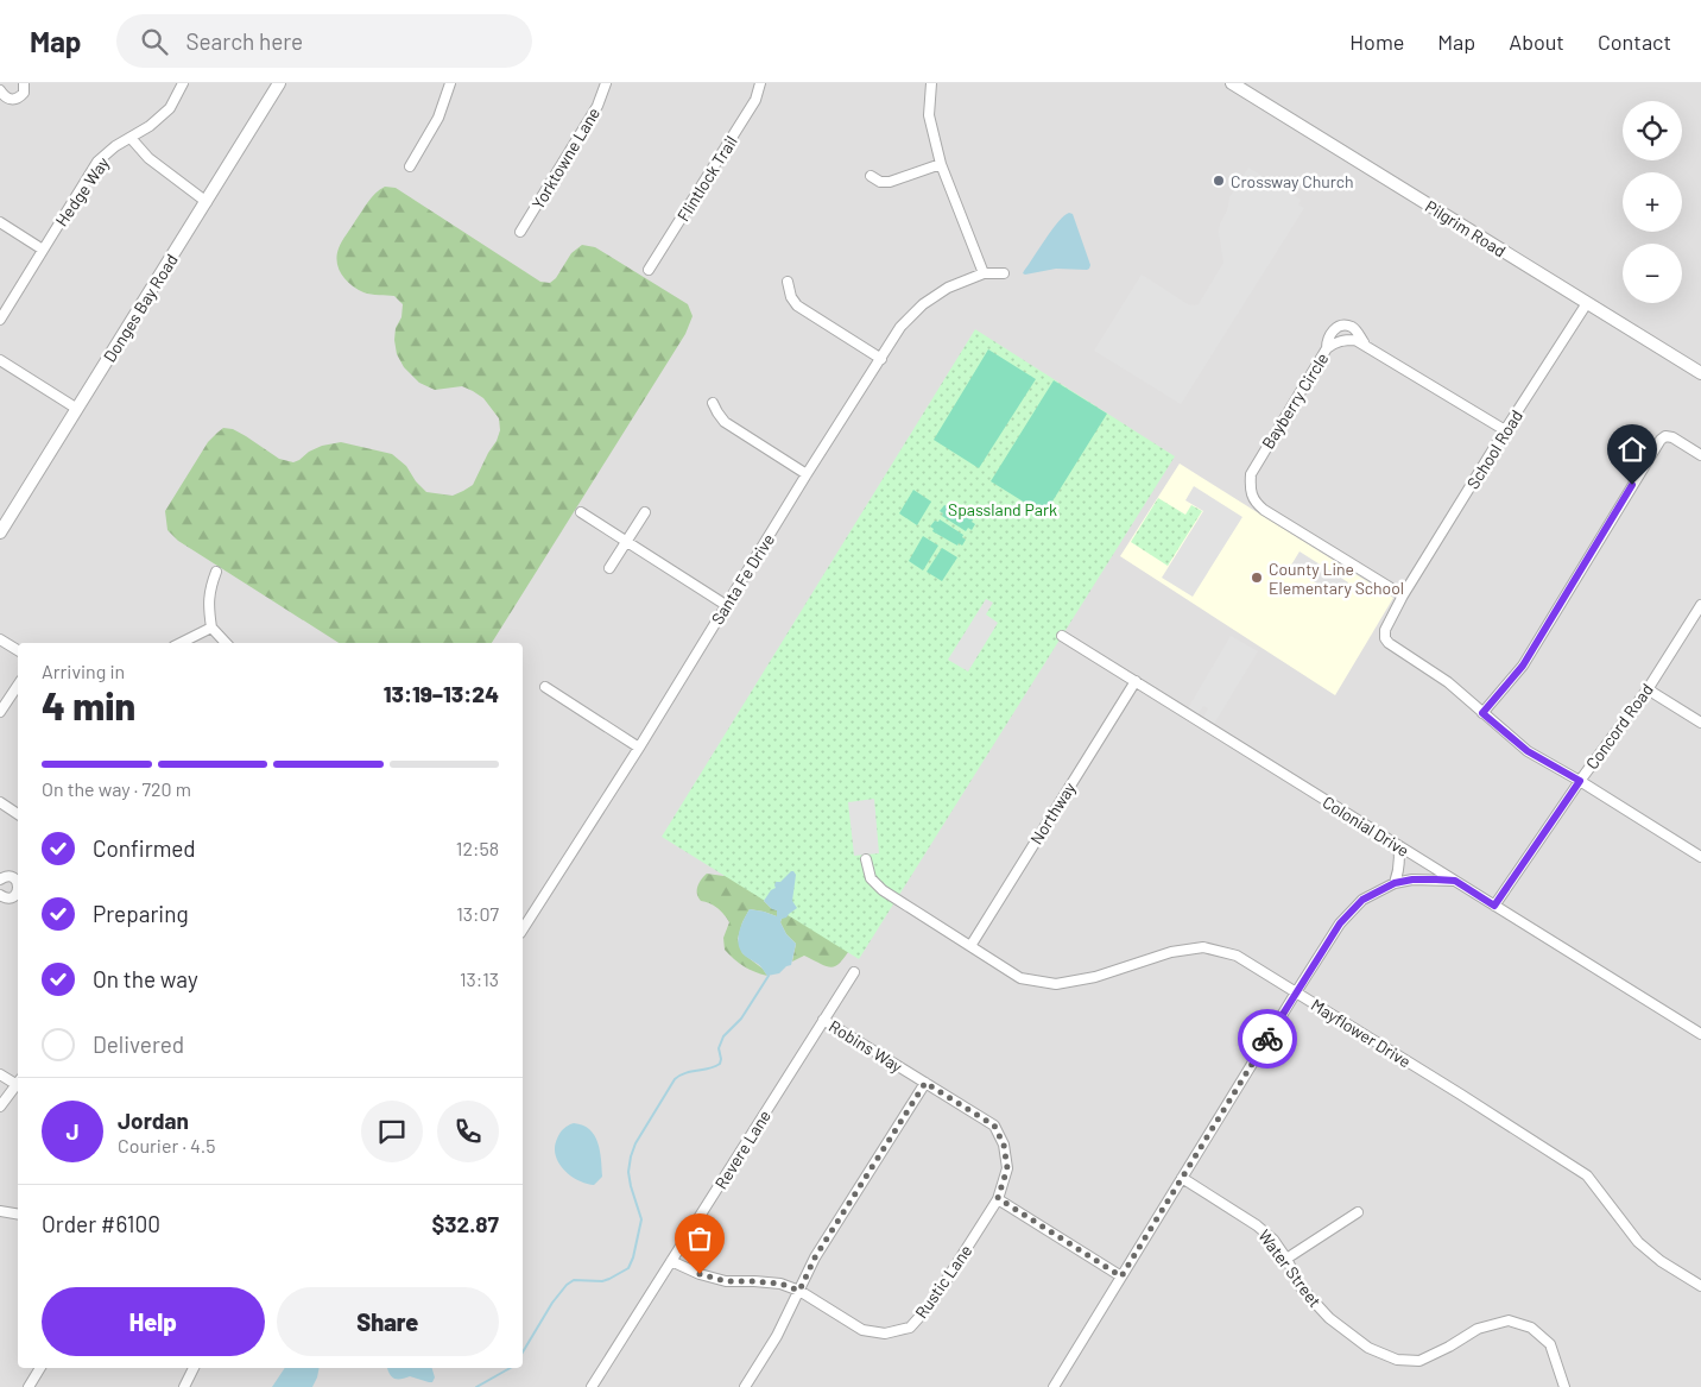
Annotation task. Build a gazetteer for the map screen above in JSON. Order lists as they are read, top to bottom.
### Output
{
  "streets": {
    "street": [
      "Yorktowne Lane",
      "Flintlock Trail",
      "Hedge Way",
      "Pilgrim Road",
      "Donges Bay Road",
      "Bayberry Circle",
      "School Road",
      "Santa Fe Drive",
      "Concord Road",
      "Northway",
      "Colonial Drive",
      "Mayflower Drive",
      "Robins Way",
      "Revere Lane",
      "Water Street",
      "Rustic Lane"
    ]
  },
  "crossings": [
    ["Pilgrim Road", "School Road"],
    ["Bayberry Circle", "School Road"],
    ["Concord Road", "Colonial Drive"],
    ["Northway", "Colonial Drive"],
    ["Northway", "Mayflower Drive"],
    ["Robins Way", "Revere Lane"],
    ["Robins Way", "Rustic Lane"],
    ["Revere Lane", "Rustic Lane"]
  ],
  "parks": ["Spassland Park"],
  "places": ["Crossway Church", "County Line Elementary School"],
  "page": {
    "header": "Map",
    "search": "Search here",
    "nav": [
      "Home",
      "Map",
      "About",
      "Contact"
    ],
    "map_buttons": ["+", "−"],
    "heading": ["4 min", "Arriving in", "13:19–13:24"],
    "panel": [
      "Jordan",
      "Courier · 4.5",
      "Order #6100",
      "$32.87"
    ],
    "bar": "On the way · 720 m",
    "list": [
      ["Confirmed", "12:58"],
      ["Preparing", "13:07"],
      ["On the way", "13:13"],
      "Delivered"
    ],
    "round": "J",
    "buttons": ["Help", "Share"]
  }
}
